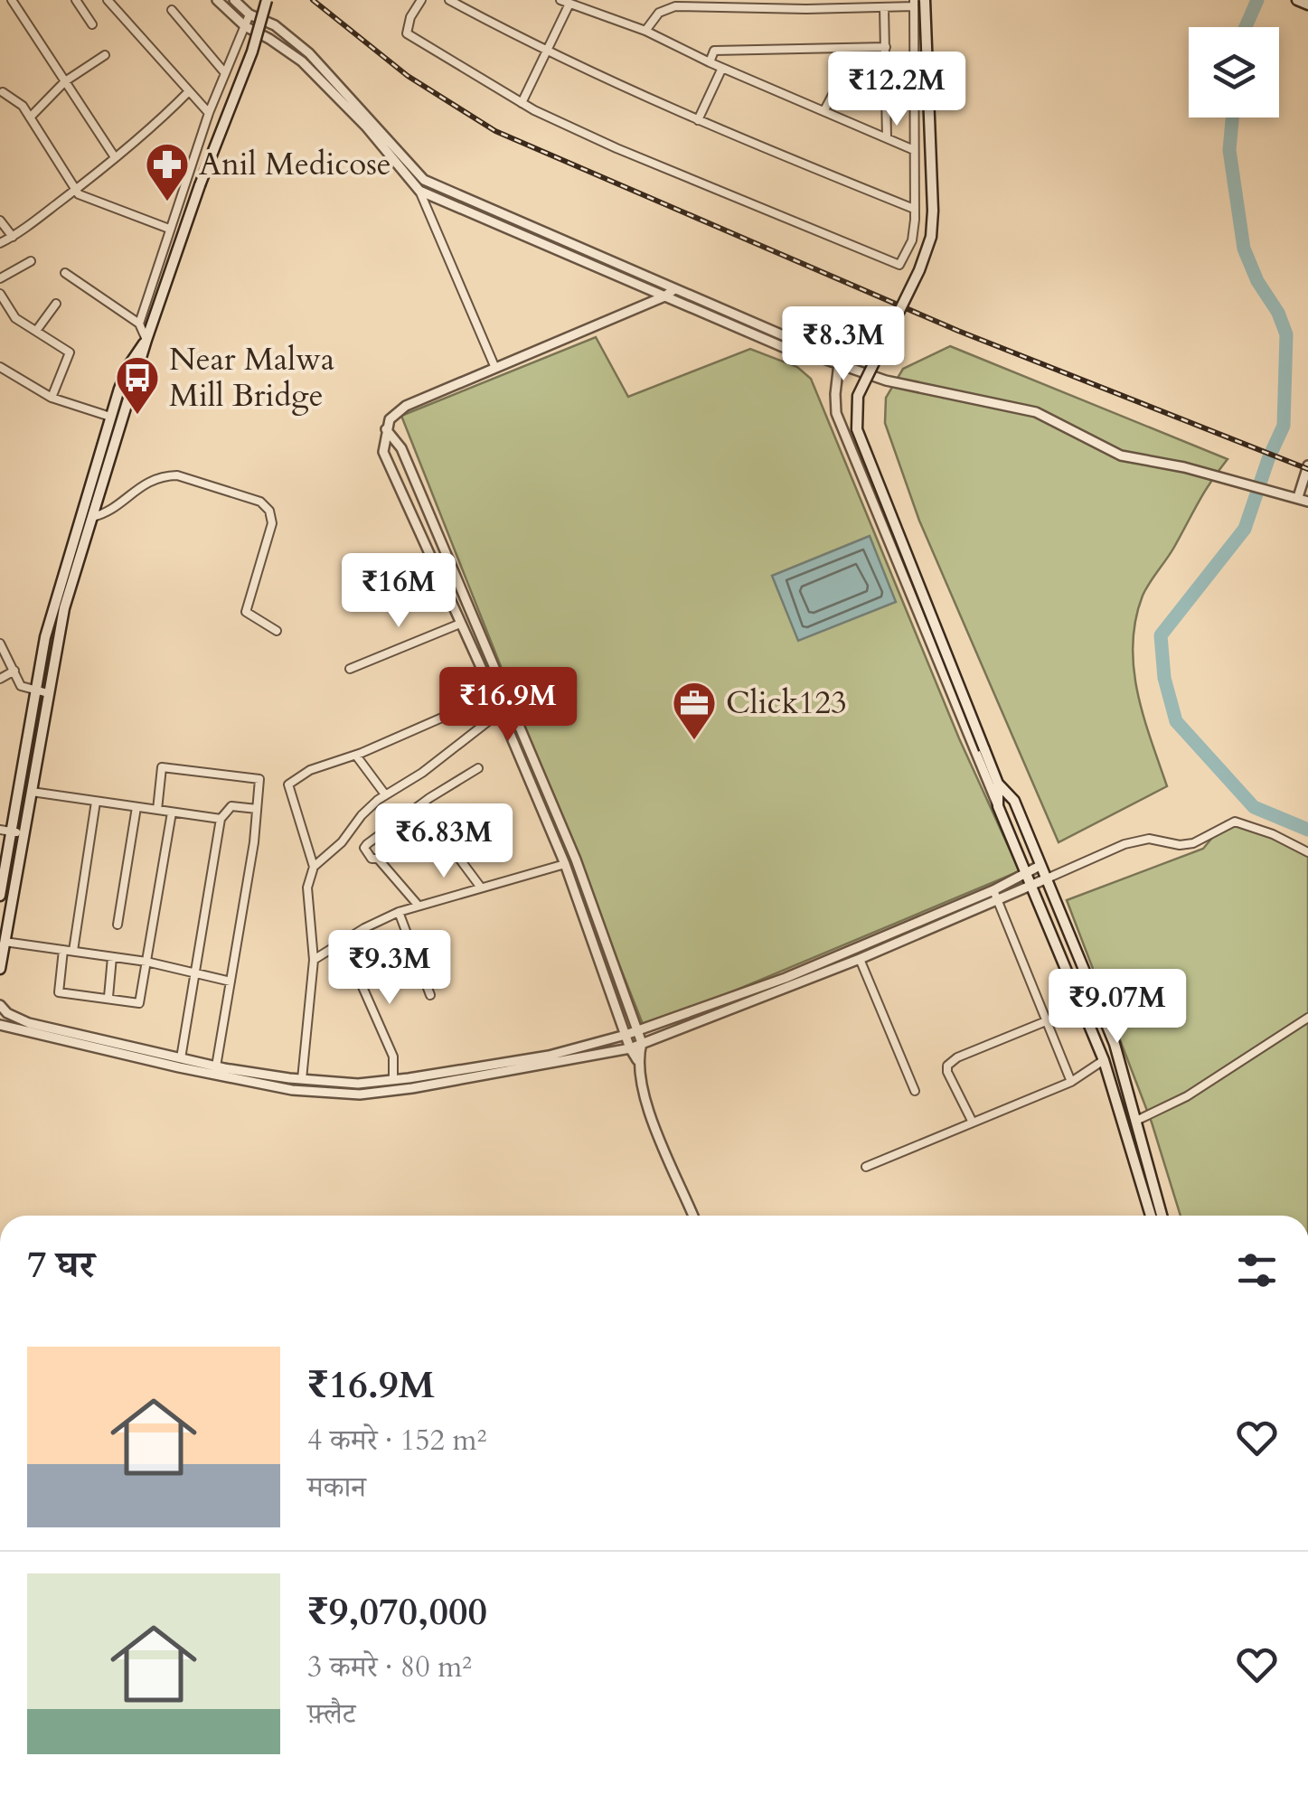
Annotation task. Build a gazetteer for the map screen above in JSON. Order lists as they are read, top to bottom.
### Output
{
  "places": {
    "pharmacy": ["Anil Medicose"],
    "bus stop": ["Near Malwa Mill Bridge"],
    "office": ["Click123"]
  },
  "page": {
    "price": [
      "₹12.2M",
      "₹8.3M",
      "₹16M",
      "₹16.9M",
      "₹6.83M",
      "₹9.3M",
      "₹9.07M"
    ],
    "heading": "7 घर",
    "list": [
      {
        "name": "₹16.9M",
        "note": "4 कमरे · 152 m² · मकान"
      },
      {
        "name": "₹9,070,000",
        "note": "3 कमरे · 80 m² · फ़्लैट"
      }
    ]
  }
}
